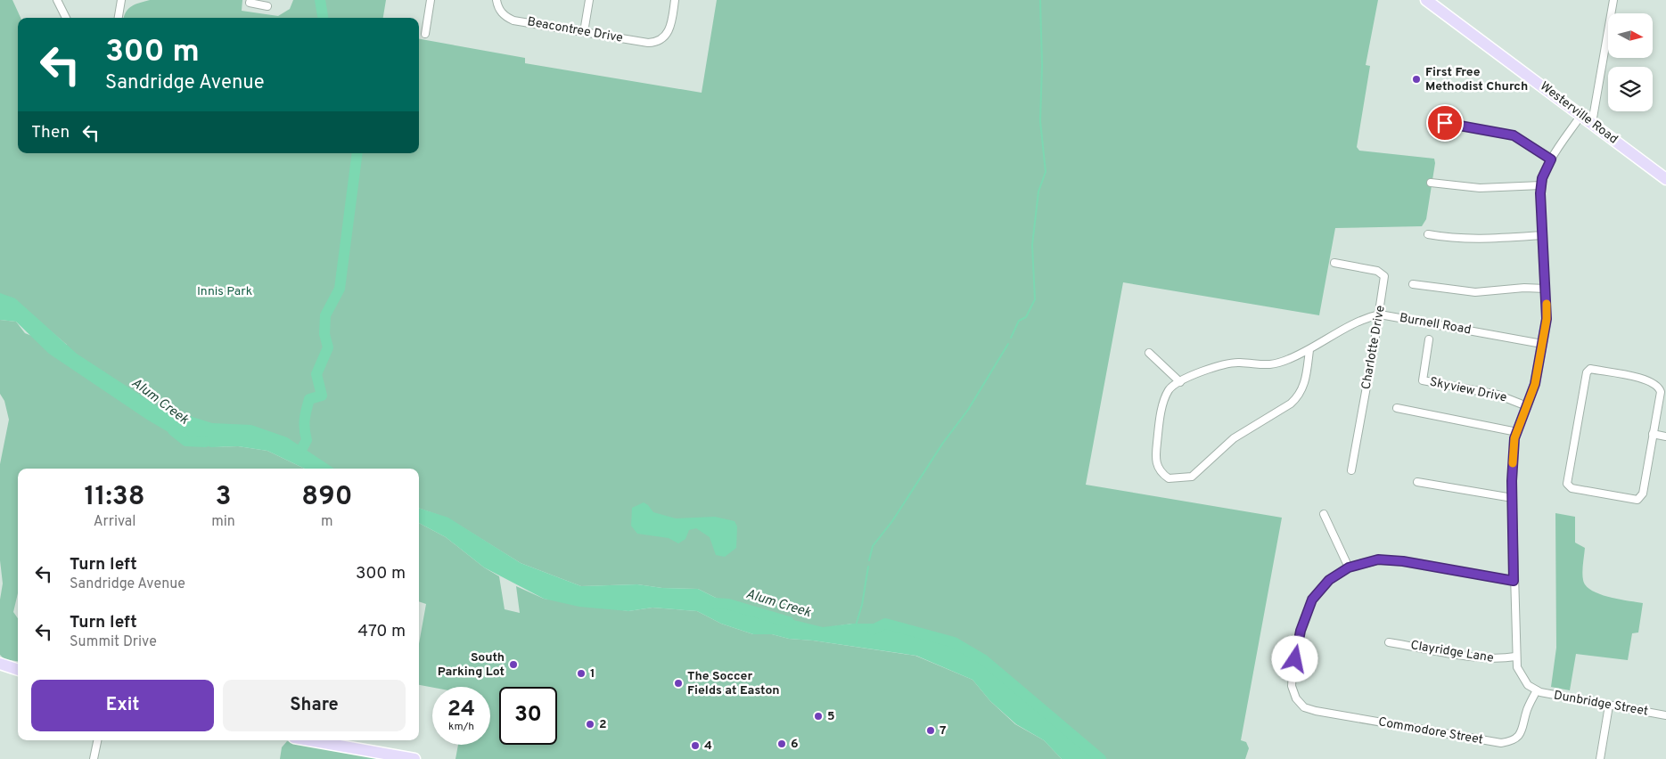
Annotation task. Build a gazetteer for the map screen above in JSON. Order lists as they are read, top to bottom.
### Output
{
  "streets": {
    "main road": ["Westerville Road"],
    "street": [
      "Beacontree Drive",
      "Burnell Road",
      "Charlotte Drive",
      "Skyview Drive",
      "Clayridge Lane",
      "Dunbridge Street",
      "Commodore Street"
    ]
  },
  "crossings": [
    ["Burnell Road", "Charlotte Drive"],
    ["Dunbridge Street", "Commodore Street"]
  ],
  "water": ["Alum Creek"],
  "parks": ["Innis Park"],
  "places": [
    "First Free Methodist Church",
    "South Parking Lot",
    "1",
    "The Soccer Fields at Easton",
    "5",
    "2",
    "7",
    "6",
    "4"
  ],
  "north": "right",
  "page": {
    "turn": ["300 m", "Sandridge Avenue"],
    "then": "Then",
    "eta": [
      "11:38",
      "Arrival",
      "3",
      "min",
      "890",
      "m"
    ],
    "list": [
      {
        "name": "Turn left",
        "note": "Sandridge Avenue",
        "value": "300 m"
      },
      {
        "name": "Turn left",
        "note": "Summit Drive",
        "value": "470 m"
      }
    ],
    "buttons": ["Exit", "Share"],
    "speed": "24 km/h",
    "limit": "30"
  }
}
